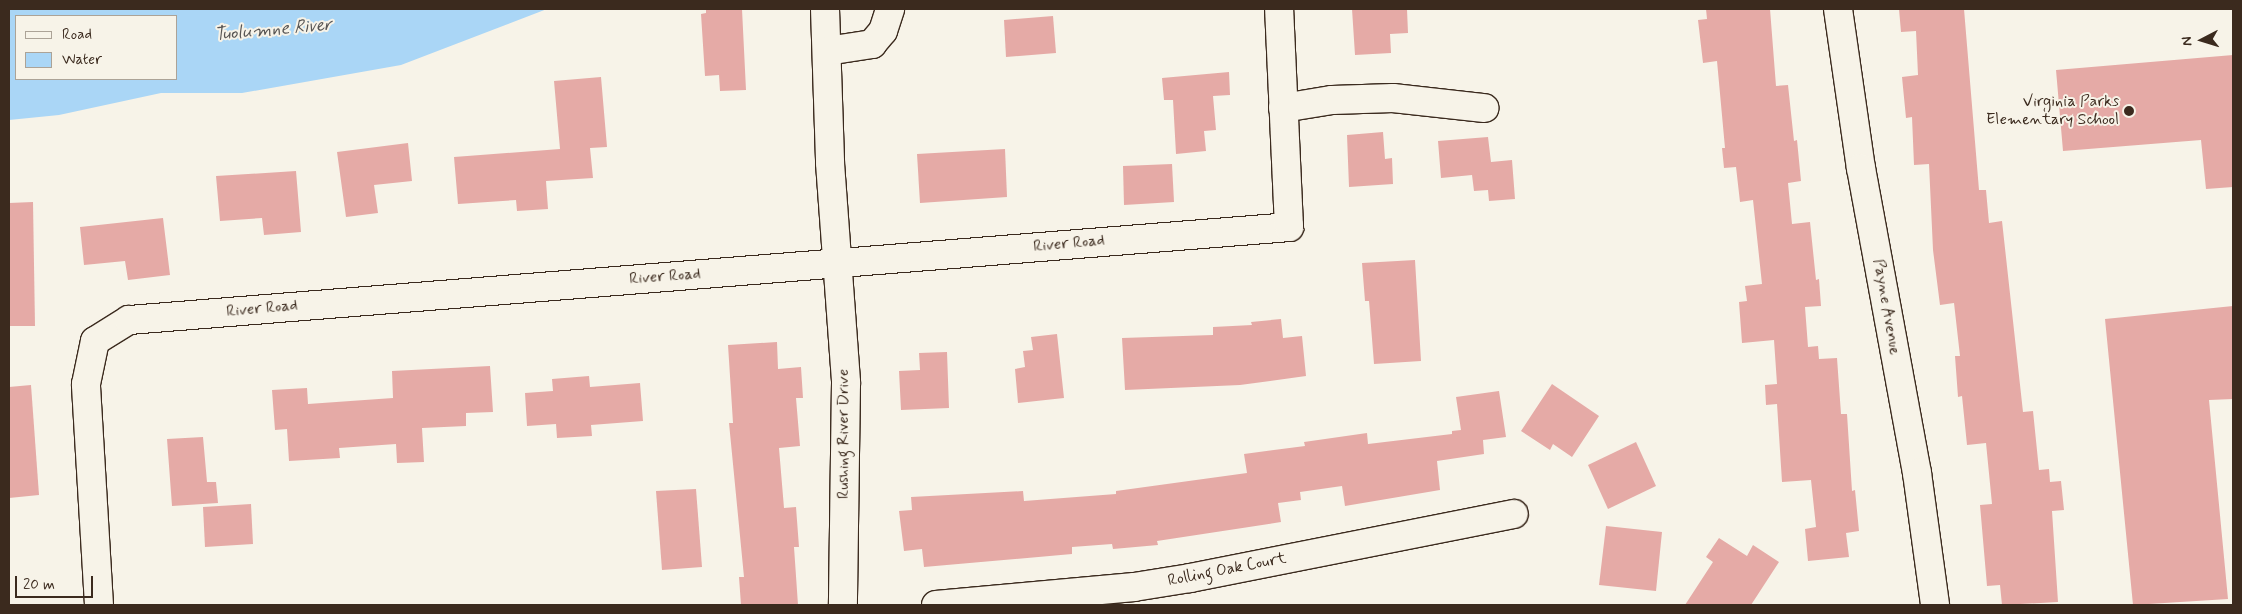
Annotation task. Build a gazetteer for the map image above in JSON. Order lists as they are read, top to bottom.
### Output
{
  "streets": {
    "street": [
      "River Road",
      "Payne Avenue",
      "Rushing River Drive",
      "Rolling Oak Court"
    ]
  },
  "crossings": [
    ["River Road", "Rushing River Drive"]
  ],
  "water": ["Tuolumne River"],
  "places": ["Virginia Parks Elementary School"],
  "legend": ["Road", "Water"],
  "scale_bar": "20 m",
  "north": "left"
}
